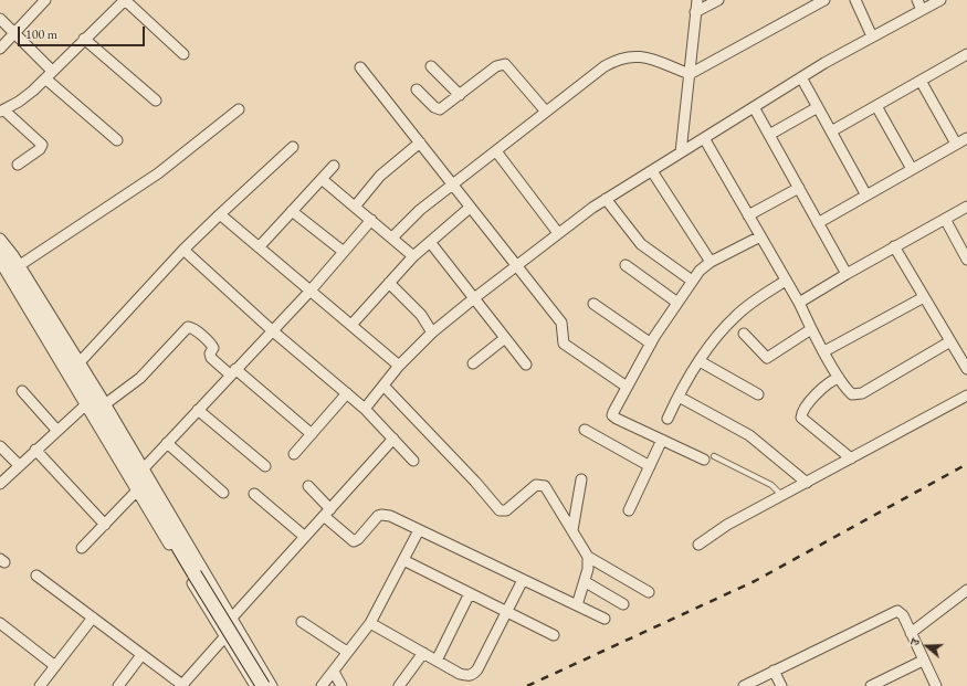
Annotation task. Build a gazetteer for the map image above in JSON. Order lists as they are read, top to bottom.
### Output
{
  "scale_bar": "100 m",
  "north": "left"
}
